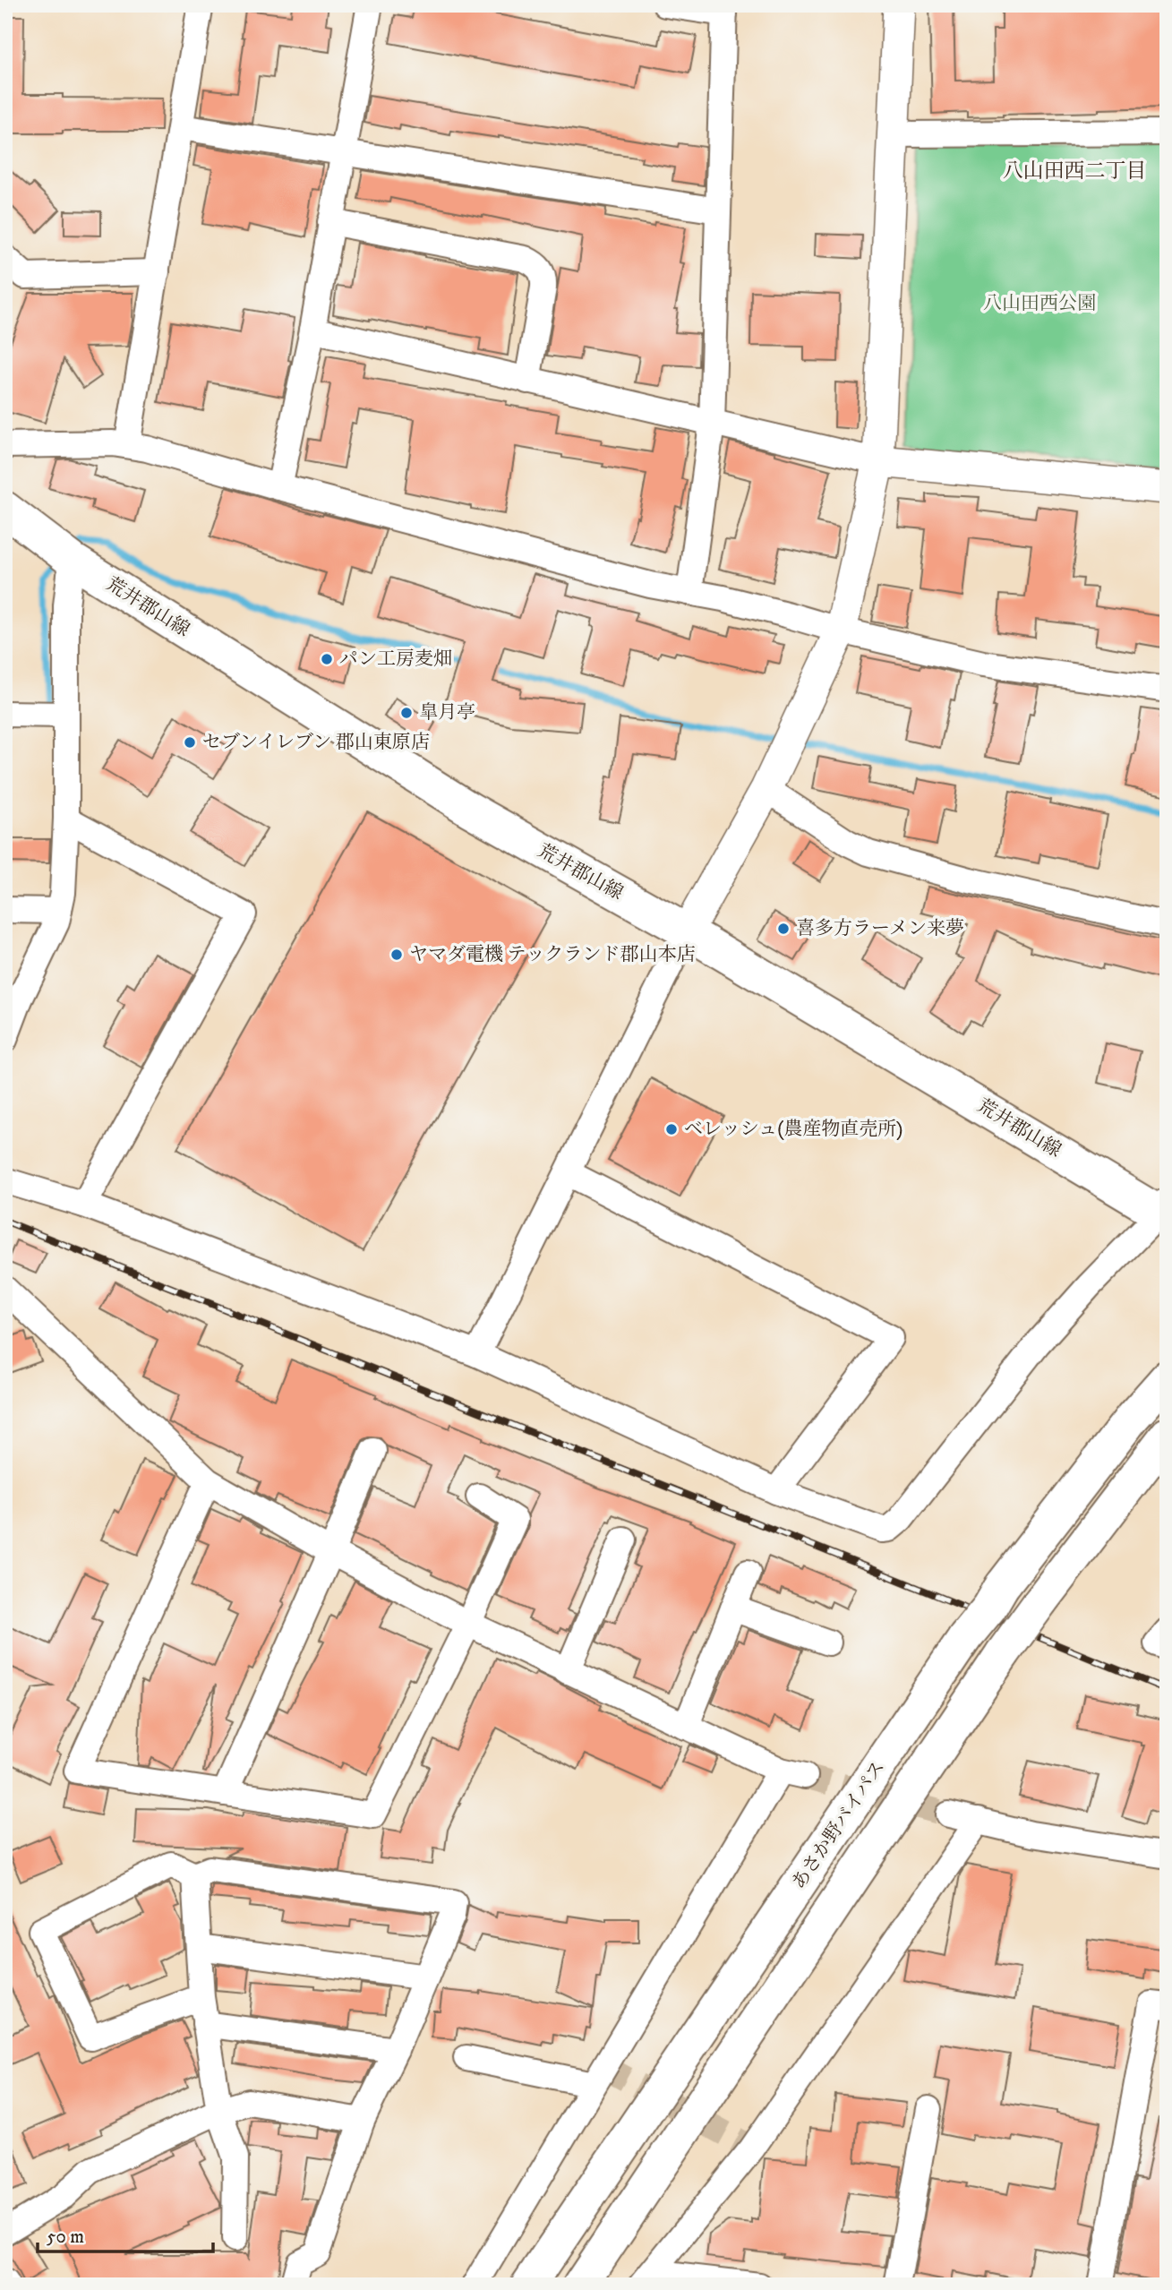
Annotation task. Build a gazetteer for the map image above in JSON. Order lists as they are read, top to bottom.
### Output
{
  "streets": {
    "main road": ["荒井郡山線", "あさか野バイパス"]
  },
  "districts": ["八山田西二丁目"],
  "parks": ["八山田西公園"],
  "places": [
    "パン工房麦畑",
    "皐月亭",
    "セブンイレブン 郡山東原店",
    "喜多方ラーメン来夢",
    "ヤマダ電機 テックランド郡山本店",
    "ベレッシュ(農産物直売所)"
  ],
  "scale_bar": "50 m"
}
